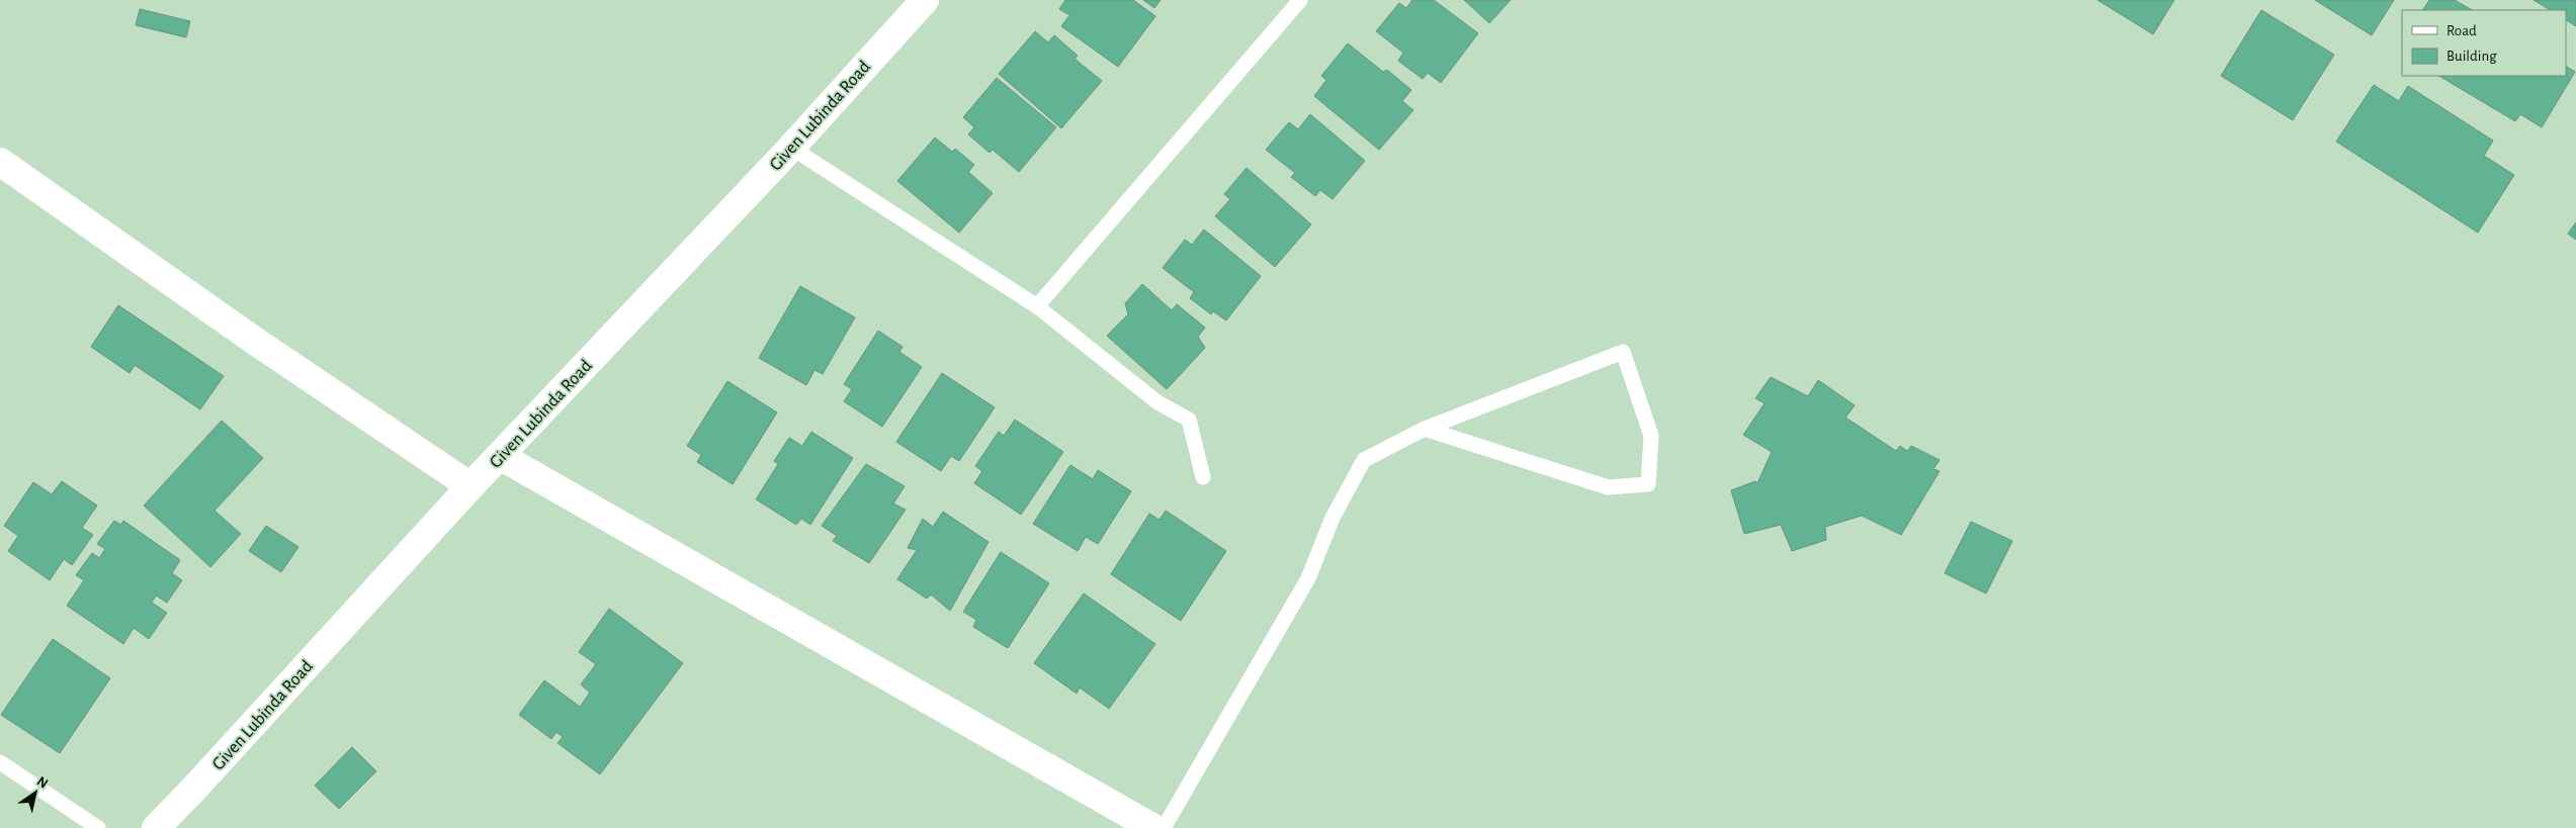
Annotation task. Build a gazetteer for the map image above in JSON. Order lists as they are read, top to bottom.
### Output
{
  "streets": {
    "street": ["Given Lubinda Road"]
  },
  "legend": ["Road", "Building"],
  "north": "top right"
}
